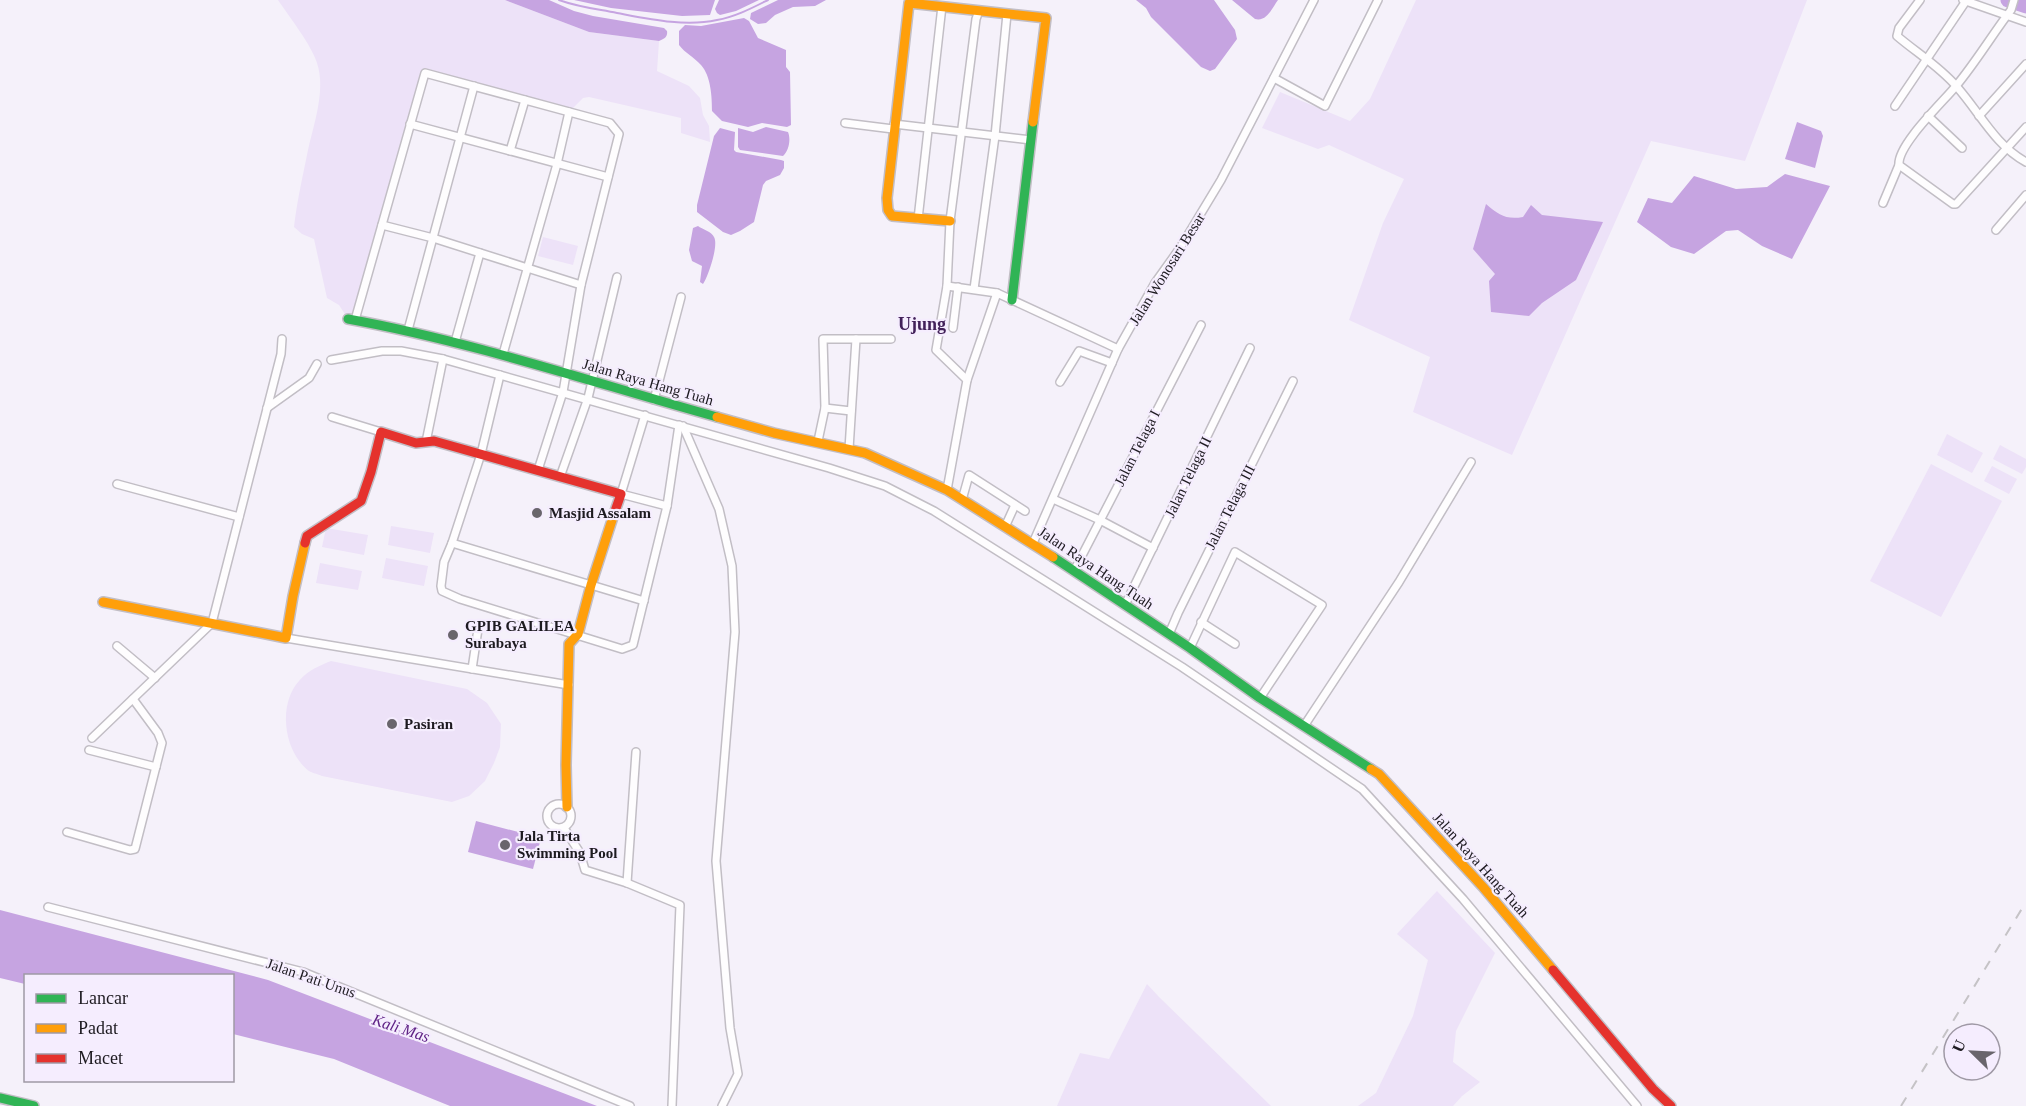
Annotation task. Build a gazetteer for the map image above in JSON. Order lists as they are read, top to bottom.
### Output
{
  "streets": {
    "street": [
      "Jalan Wonosari Besar",
      "Jalan Raya Hang Tuah",
      "Jalan Telaga I",
      "Jalan Telaga II",
      "Jalan Telaga III",
      "Jalan Pati Unus"
    ]
  },
  "crossings": [
    ["Jalan Wonosari Besar", "Jalan Raya Hang Tuah"],
    ["Jalan Raya Hang Tuah", "Jalan Telaga I"],
    ["Jalan Raya Hang Tuah", "Jalan Telaga II"],
    ["Jalan Raya Hang Tuah", "Jalan Telaga III"]
  ],
  "districts": ["Ujung"],
  "water": ["Kali Mas"],
  "places": [
    "Masjid Assalam",
    "GPIB GALILEA Surabaya",
    "Pasiran",
    "Jala Tirta Swimming Pool"
  ],
  "legend": ["Lancar", "Padat", "Macet"],
  "north": "top left"
}
